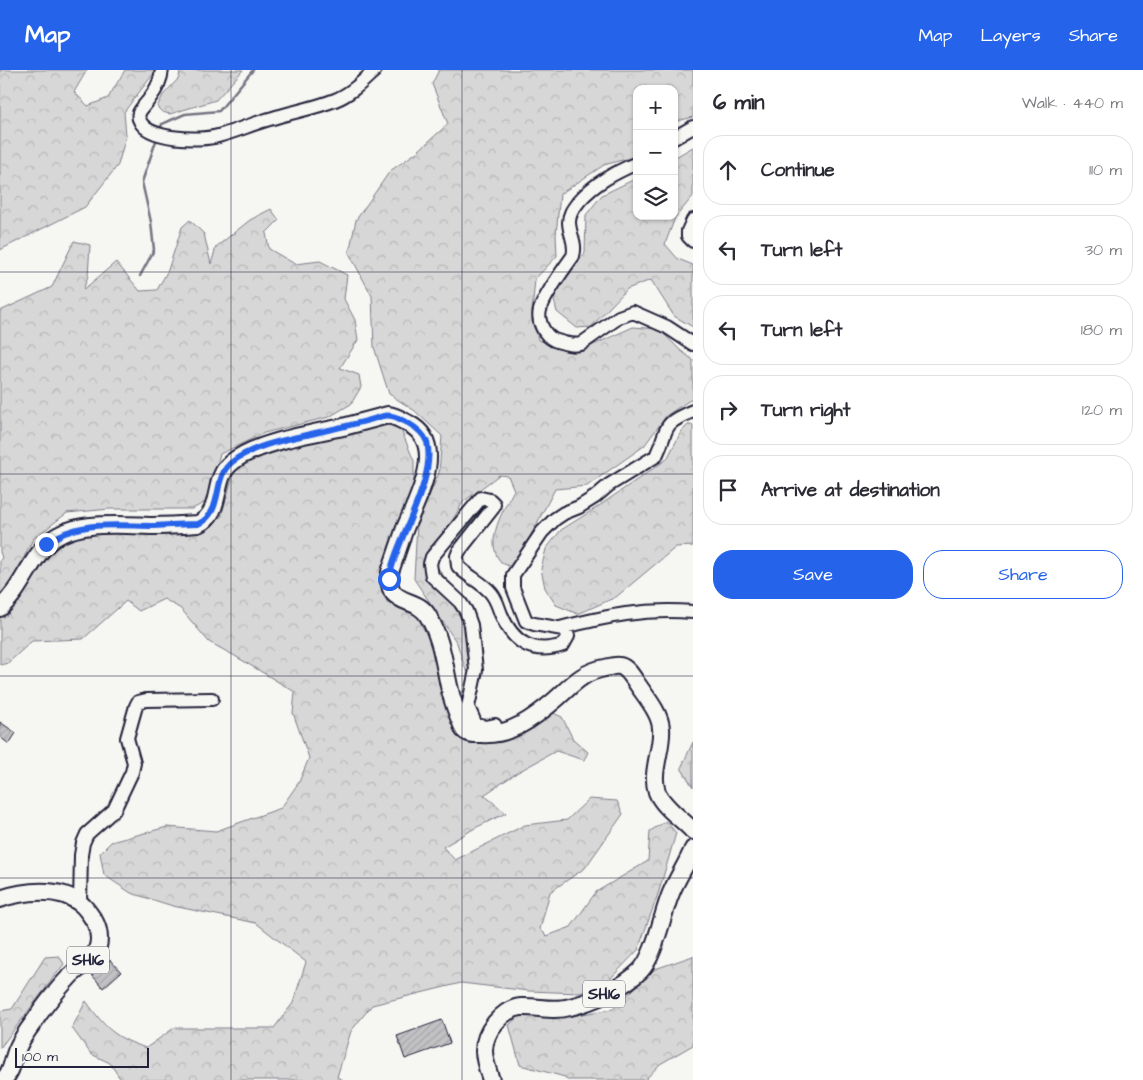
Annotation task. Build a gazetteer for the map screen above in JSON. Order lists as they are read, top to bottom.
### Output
{
  "streets": {
    "main road": ["SH16"]
  },
  "scale_bar": "100 m",
  "page": {
    "header": "Map",
    "nav": ["Map", "Layers", "Share"],
    "heading": ["6 min", "Walk · 440 m"],
    "map_buttons": ["+", "−"],
    "list": [
      ["Continue", "110 m"],
      ["Turn left", "30 m"],
      ["Turn left", "180 m"],
      ["Turn right", "120 m"],
      "Arrive at destination"
    ],
    "buttons": ["Save", "Share"],
    "scale": "100 m"
  }
}
